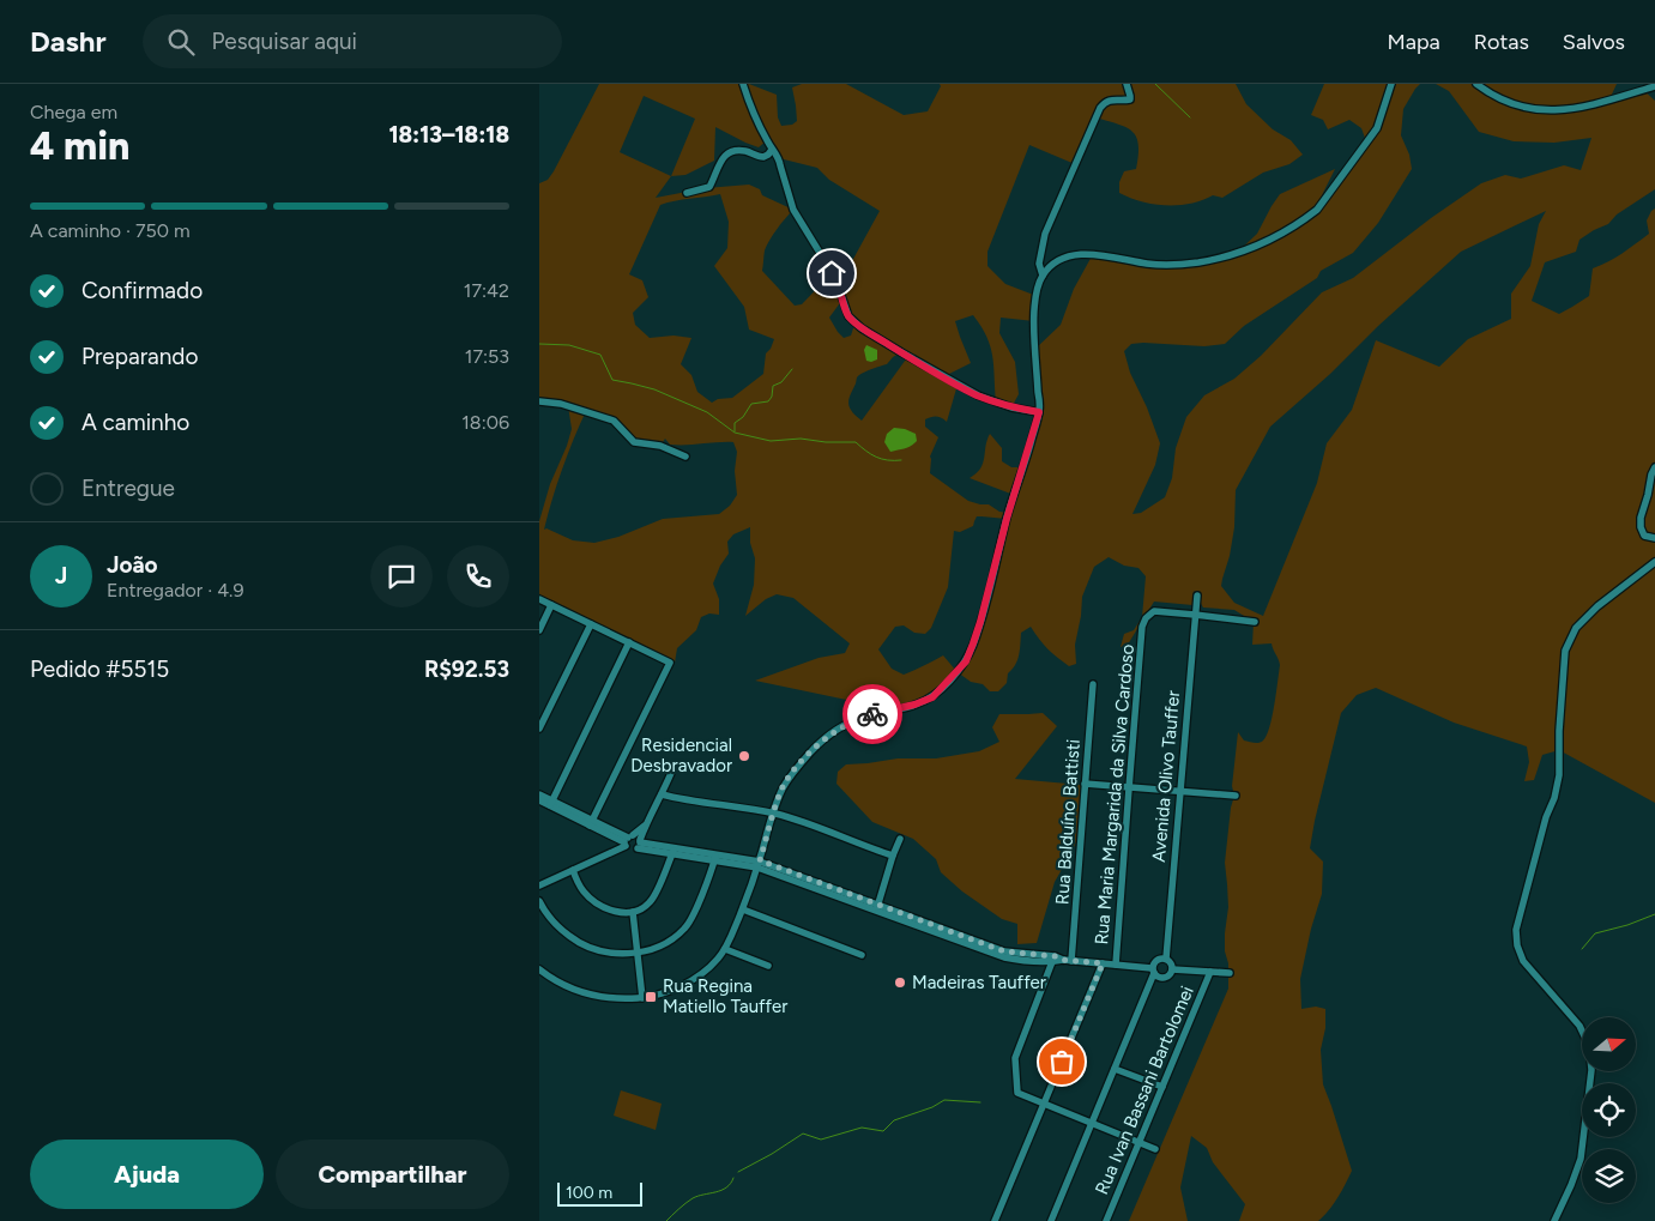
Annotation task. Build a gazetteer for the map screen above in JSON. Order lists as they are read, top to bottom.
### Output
{
  "streets": {
    "street": [
      "Avenida Olivo Tauffer",
      "Rua Maria Margarida da Silva Cardoso",
      "Rua Balduíno Battisti",
      "Rua Ivan Bassani Bartolomei"
    ]
  },
  "crossings": [
    ["Avenida Olivo Tauffer", "Rua Maria Margarida da Silva Cardoso"]
  ],
  "places": {
    "other": ["Residencial Desbravador", "Madeiras Tauffer"],
    "transit": ["Rua Regina Matiello Tauffer"]
  },
  "scale_bar": "100 m",
  "north": "right",
  "page": {
    "header": "Dashr",
    "search": "Pesquisar aqui",
    "nav": ["Mapa", "Rotas", "Salvos"],
    "heading": ["4 min", "Chega em", "18:13–18:18"],
    "panel": [
      "João",
      "Entregador · 4.9",
      "Pedido #5515",
      "R$92.53"
    ],
    "bar": "A caminho · 750 m",
    "list": [
      ["Confirmado", "17:42"],
      ["Preparando", "17:53"],
      ["A caminho", "18:06"],
      "Entregue"
    ],
    "round": "J",
    "buttons": ["Ajuda", "Compartilhar"],
    "scale": "100 m"
  }
}
